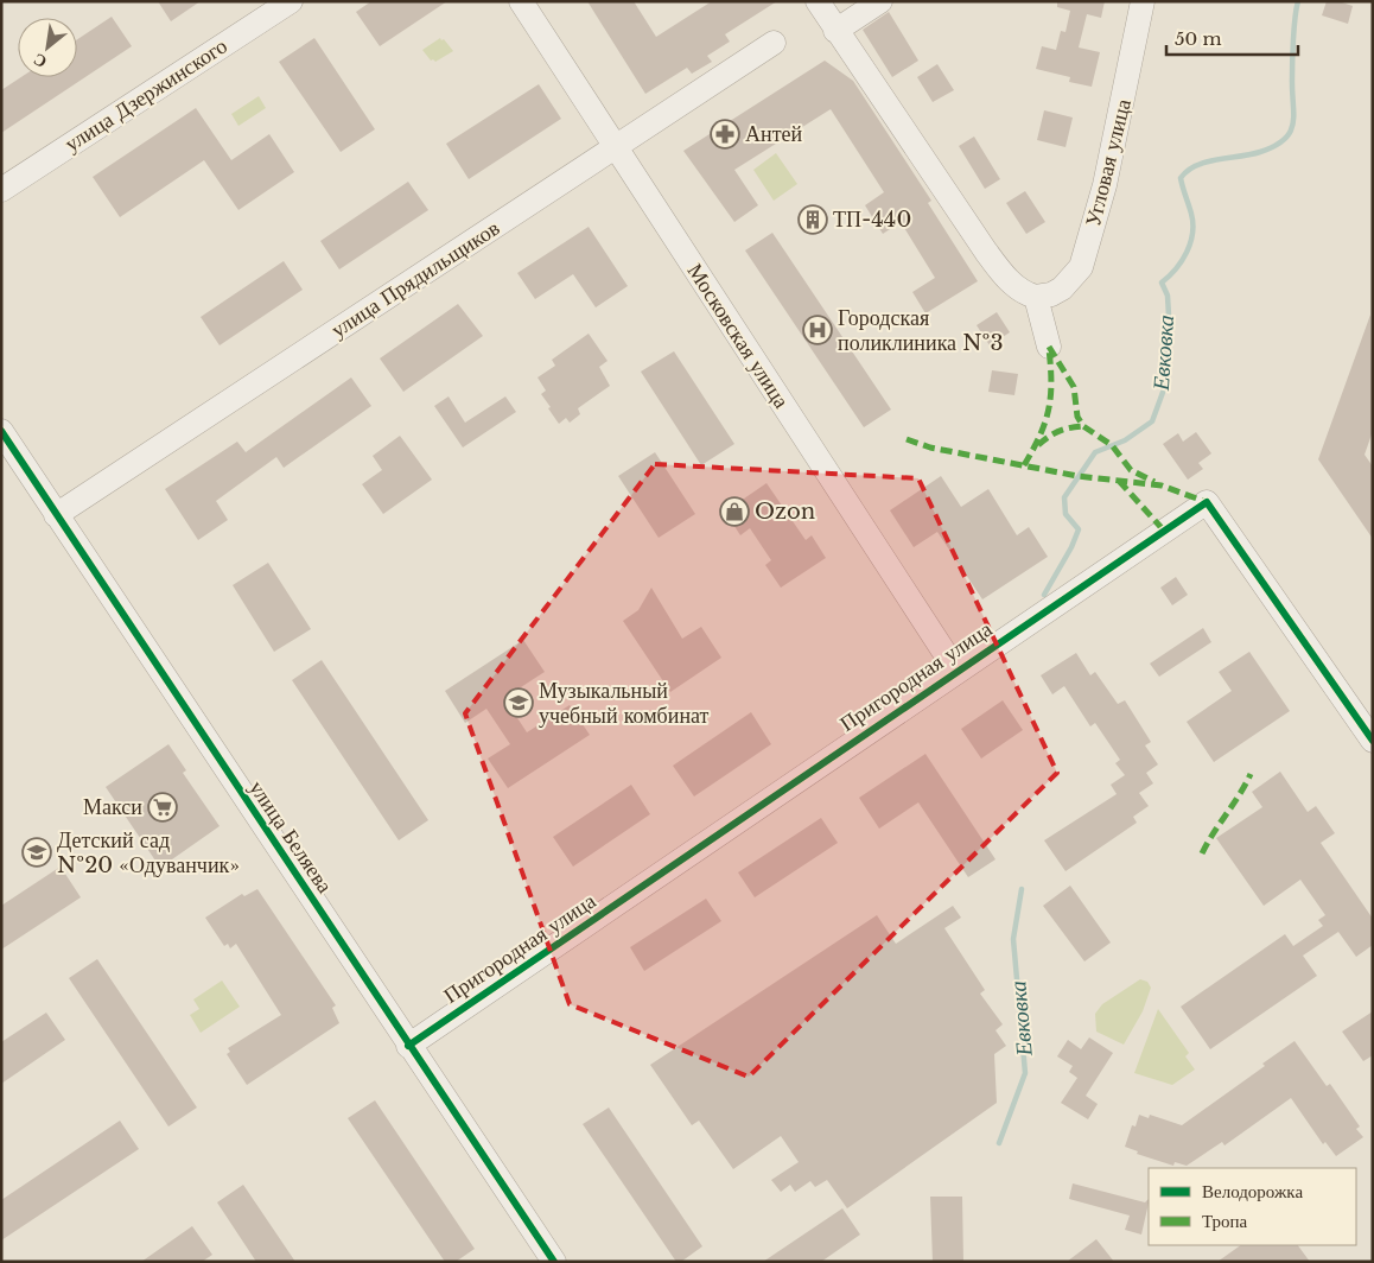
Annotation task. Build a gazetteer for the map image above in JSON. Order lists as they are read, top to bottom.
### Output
{
  "streets": {
    "street": [
      "улица Дзержинского",
      "Угловая улица",
      "улица Прядильщиков",
      "Московская улица",
      "Пригородная улица",
      "улица Беляева"
    ]
  },
  "crossings": [
    ["улица Прядильщиков", "Московская улица"],
    ["улица Прядильщиков", "улица Беляева"],
    ["Московская улица", "Пригородная улица"],
    ["Пригородная улица", "улица Беляева"]
  ],
  "water": ["Евковка"],
  "places": {
    "pharmacy": ["Антей"],
    "building": ["ТП-440"],
    "hospital": ["Городская поликлиника №3"],
    "shop": ["Ozon"],
    "school or university": ["Музыкальный учебный комбинат", "Детский сад №20 «Одуванчик»"],
    "supermarket": ["Макси"]
  },
  "legend": ["Велодорожка", "Тропа"],
  "scale_bar": "50 m",
  "north": "bottom left"
}
